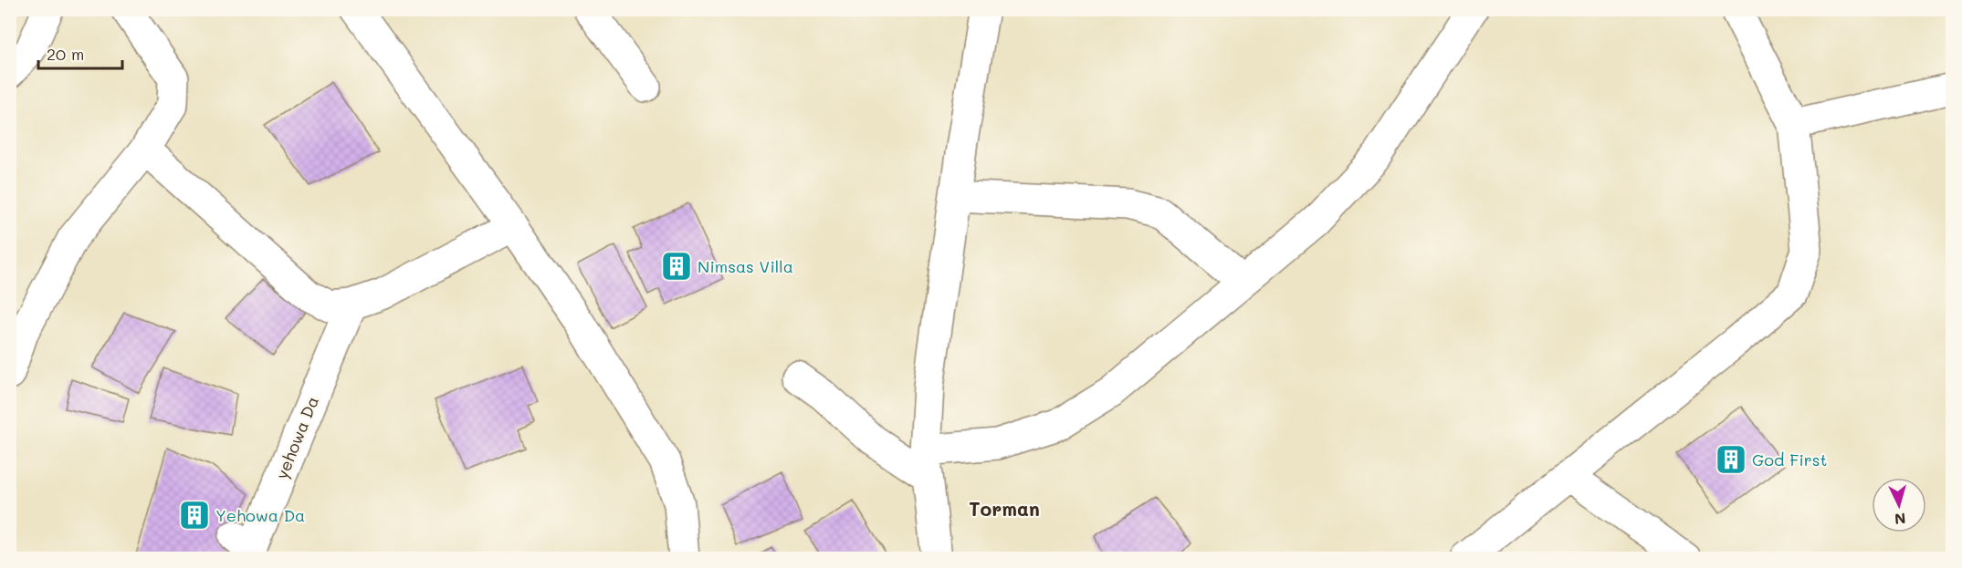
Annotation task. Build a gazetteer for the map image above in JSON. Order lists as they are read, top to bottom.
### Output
{
  "streets": {
    "street": ["yehowa Da"]
  },
  "districts": ["Torman"],
  "places": {
    "building": ["Nimsas Villa", "God First", "Yehowa Da"]
  },
  "scale_bar": "20 m",
  "north": "bottom"
}
